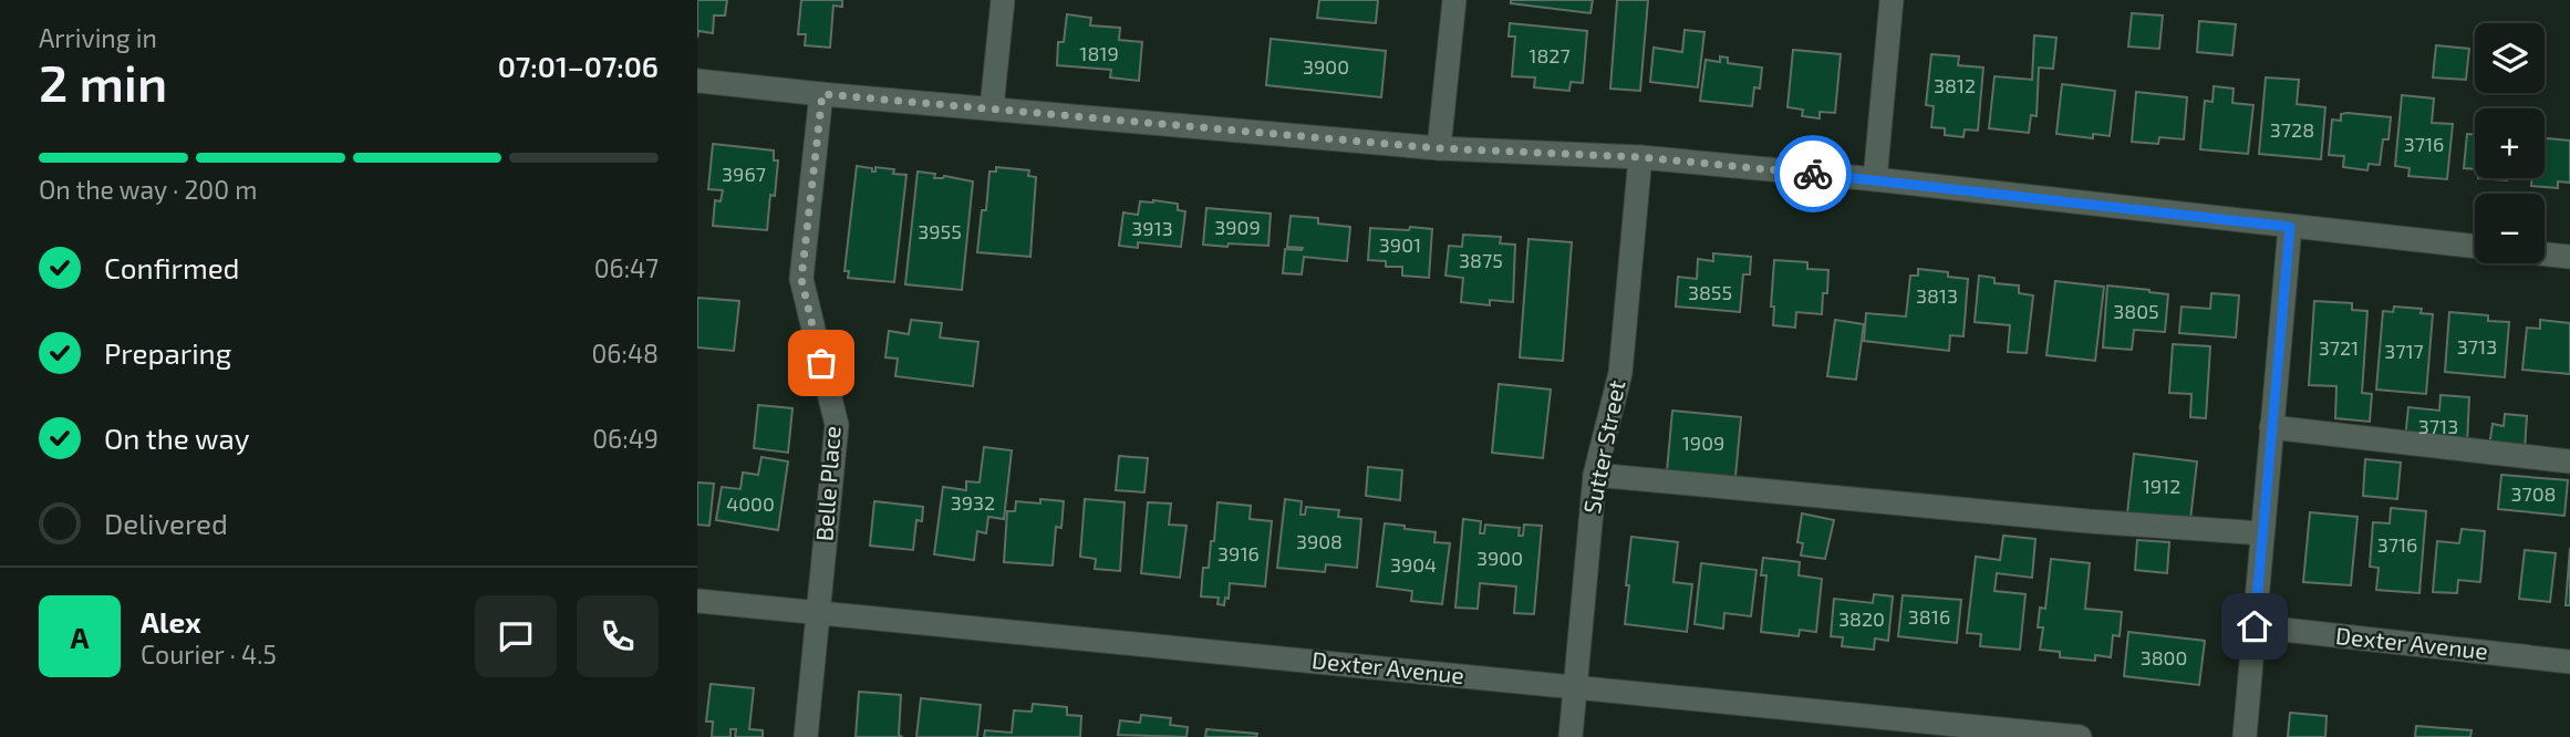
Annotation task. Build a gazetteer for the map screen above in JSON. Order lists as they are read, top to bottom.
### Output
{
  "streets": {
    "street": ["Sutter Street", "Belle Place", "Dexter Avenue"]
  },
  "crossings": [
    ["Sutter Street", "Dexter Avenue"],
    ["Belle Place", "Dexter Avenue"]
  ],
  "house_numbers": [
    "1819",
    "1827",
    "3900",
    "3812",
    "3728",
    "3716",
    "3967",
    "3909",
    "3913",
    "3955",
    "3901",
    "3875",
    "3855",
    "3813",
    "3805",
    "3713",
    "3721",
    "3717",
    "3713",
    "1909",
    "1912",
    "3708",
    "3932",
    "4000",
    "3908",
    "3716",
    "3916",
    "3900",
    "3904",
    "3816",
    "3820",
    "3800"
  ],
  "page": {
    "heading": ["2 min", "Arriving in", "07:01–07:06"],
    "panel": ["Alex", "Courier · 4.5"],
    "map_buttons": ["+", "−"],
    "bar": "On the way · 200 m",
    "list": [
      ["Confirmed", "06:47"],
      ["Preparing", "06:48"],
      ["On the way", "06:49"],
      "Delivered"
    ],
    "round": "A"
  }
}
